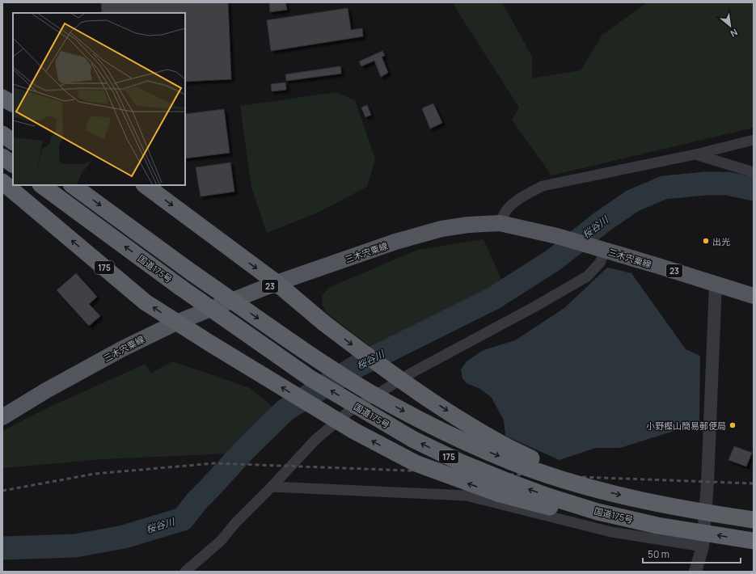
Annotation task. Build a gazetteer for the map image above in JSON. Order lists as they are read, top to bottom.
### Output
{
  "streets": {
    "highway": ["175", "国道175号"],
    "main road": ["三木宍粟線", "23"]
  },
  "crossings": [
    ["三木宍粟線", "175"],
    ["175", "国道175号"]
  ],
  "water": ["桜谷川"],
  "places": ["出光", "小野樫山簡易郵便局"],
  "scale_bar": "50 m",
  "north": "bottom right"
}
